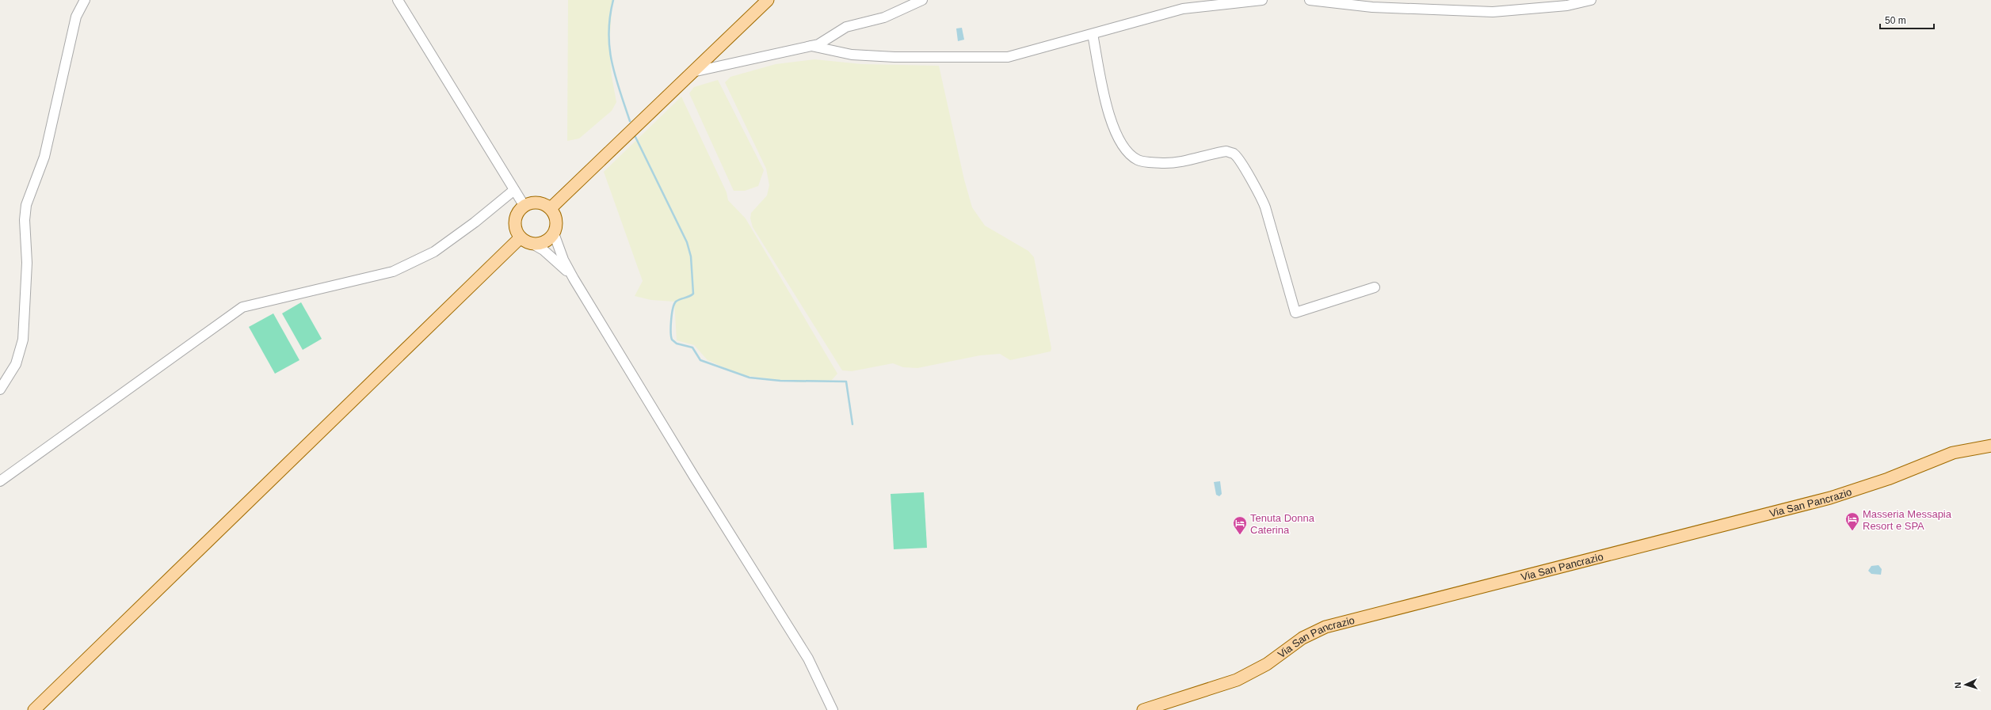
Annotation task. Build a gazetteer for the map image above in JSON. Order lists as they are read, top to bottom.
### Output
{
  "streets": {
    "main road": ["Via San Pancrazio"]
  },
  "places": {
    "hotel": ["Masseria Messapia Resort e SPA", "Tenuta Donna Caterina"]
  },
  "scale_bar": "50 m",
  "north": "left"
}
